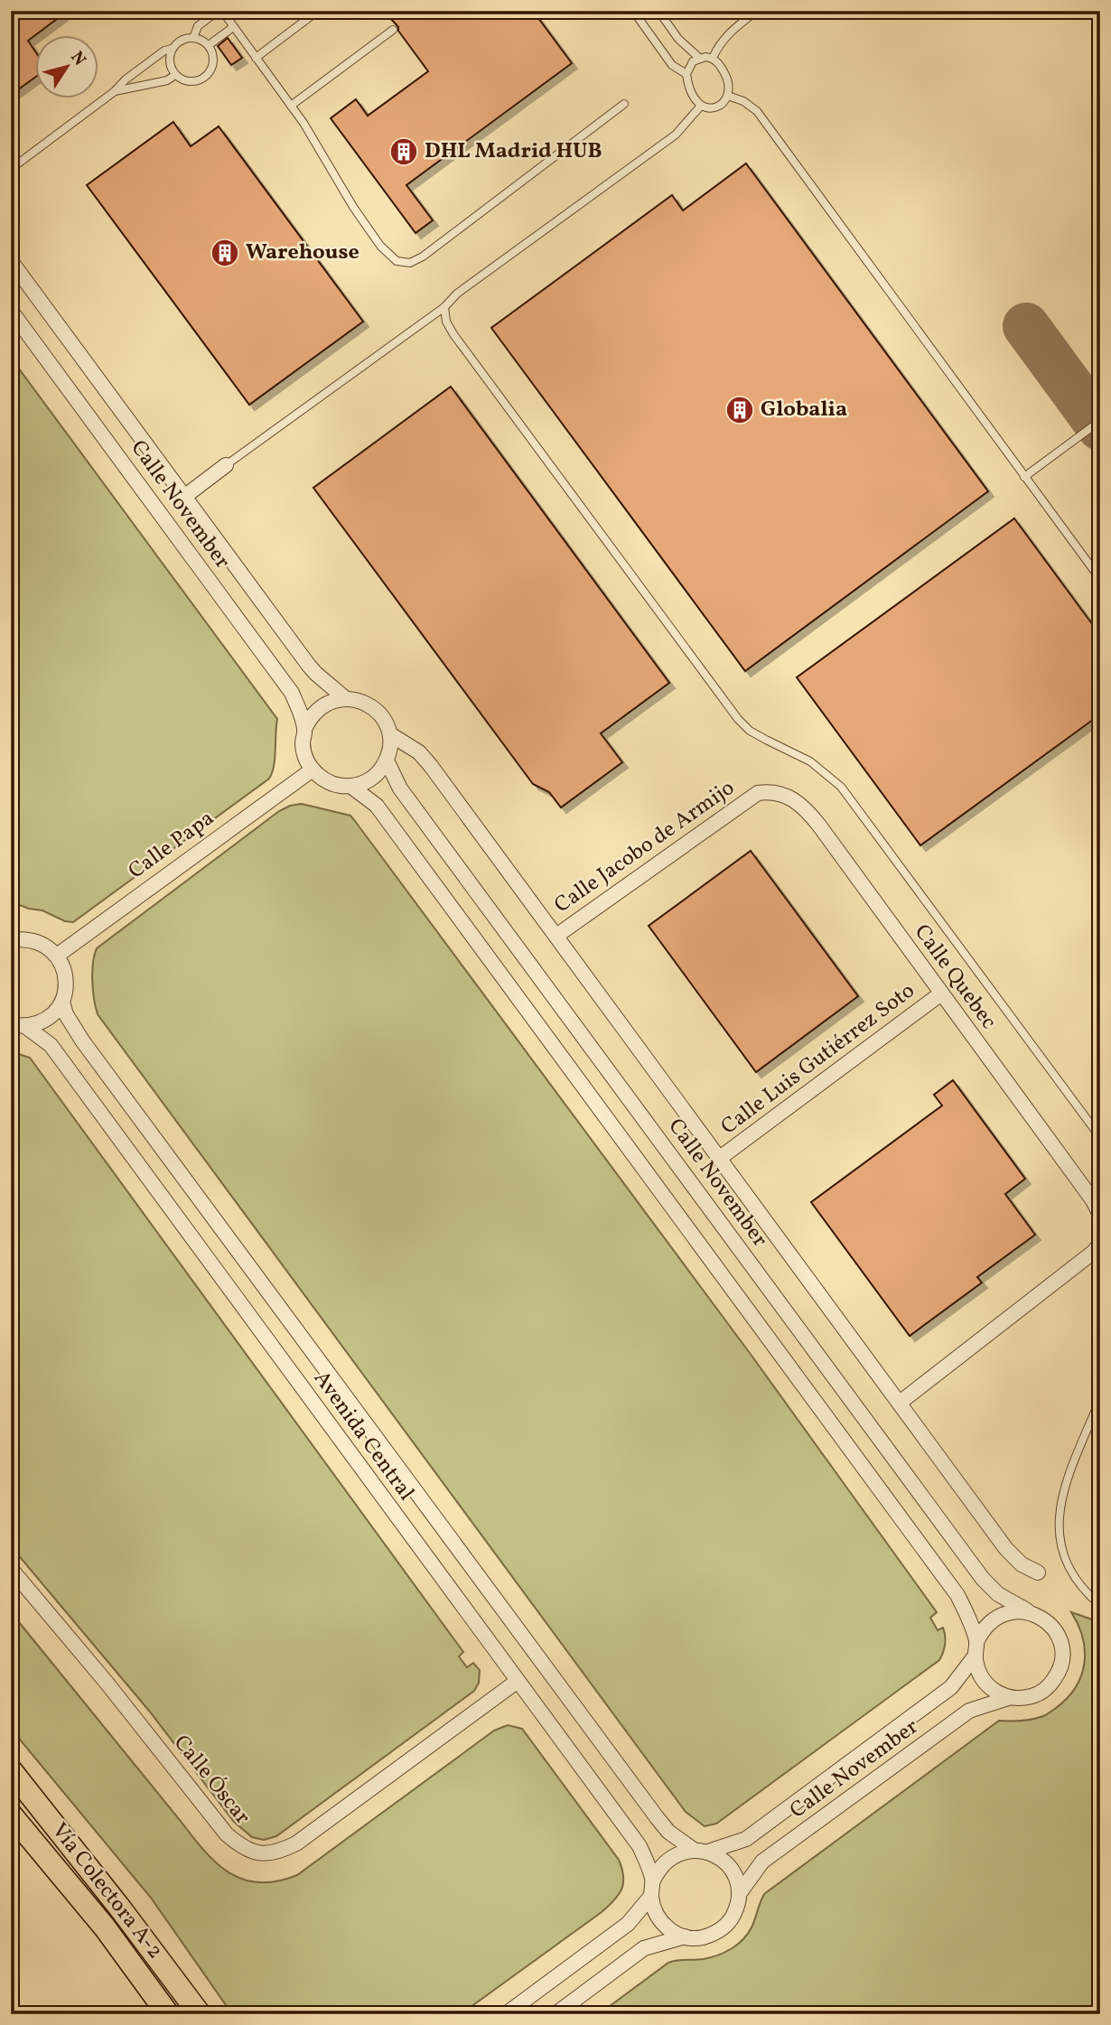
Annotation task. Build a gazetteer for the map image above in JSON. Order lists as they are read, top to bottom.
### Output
{
  "streets": {
    "main road": ["Vía Colectora A-2"],
    "street": [
      "Calle November",
      "Calle Papa",
      "Calle Jacobo de Armijo",
      "Calle Quebec",
      "Calle Luis Gutiérrez Soto",
      "Avenida Central",
      "Calle Óscar"
    ]
  },
  "crossings": [
    ["Calle November", "Calle Papa"],
    ["Calle November", "Calle Jacobo de Armijo"],
    ["Calle November", "Calle Luis Gutiérrez Soto"],
    ["Calle November", "Avenida Central"],
    ["Calle Jacobo de Armijo", "Calle Quebec"],
    ["Calle Quebec", "Calle Luis Gutiérrez Soto"],
    ["Avenida Central", "Calle Óscar"]
  ],
  "places": {
    "building": ["DHL Madrid HUB", "Warehouse", "Globalia"]
  },
  "north": "top right"
}
